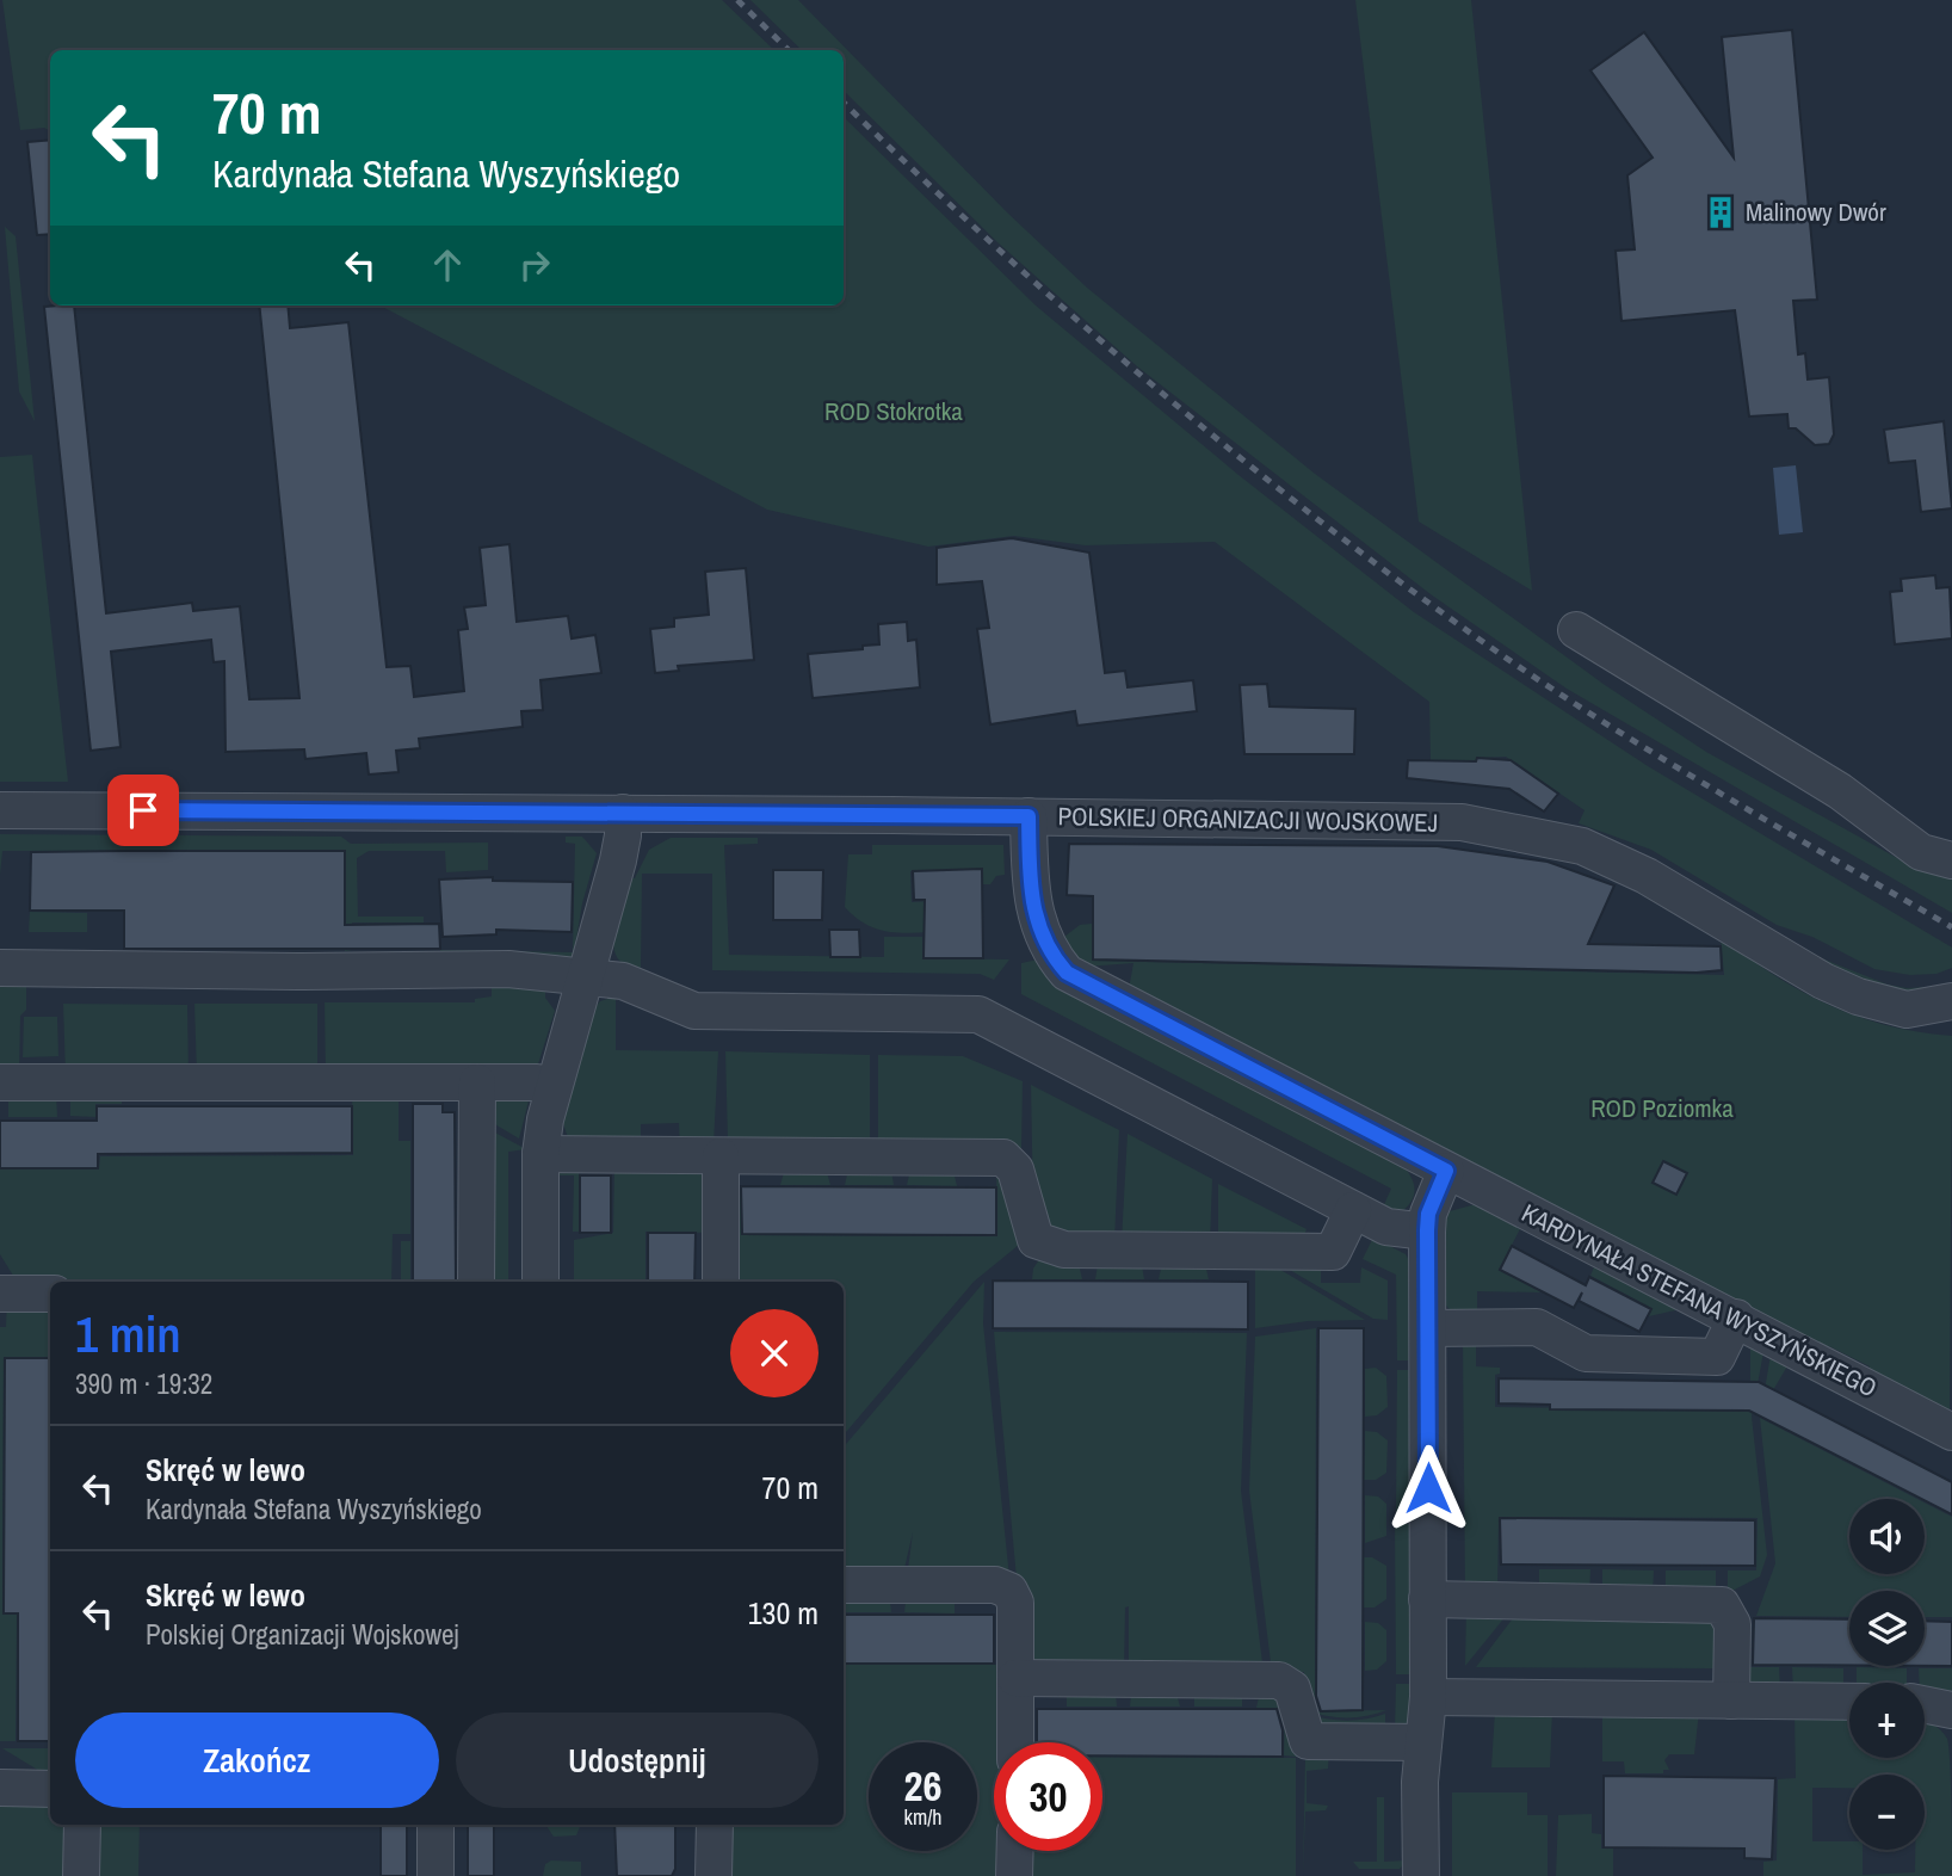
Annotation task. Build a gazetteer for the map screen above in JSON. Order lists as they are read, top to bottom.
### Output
{
  "streets": {
    "street": ["POLSKIEJ ORGANIZACJI WOJSKOWEJ", "KARDYNAŁA STEFANA WYSZYŃSKIEGO"]
  },
  "crossings": [
    ["POLSKIEJ ORGANIZACJI WOJSKOWEJ", "KARDYNAŁA STEFANA WYSZYŃSKIEGO"]
  ],
  "parks": ["ROD Stokrotka", "ROD Poziomka"],
  "places": {
    "building": ["Malinowy Dwór"]
  },
  "page": {
    "turn": ["70 m", "Kardynała Stefana Wyszyńskiego"],
    "heading": ["1 min", "390 m · 19:32"],
    "list": [
      {
        "name": "Skręć w lewo",
        "note": "Kardynała Stefana Wyszyńskiego",
        "value": "70 m"
      },
      {
        "name": "Skręć w lewo",
        "note": "Polskiej Organizacji Wojskowej",
        "value": "130 m"
      }
    ],
    "map_buttons": ["+", "−"],
    "buttons": ["Zakończ", "Udostępnij"],
    "speed": "26 km/h",
    "limit": "30"
  }
}
